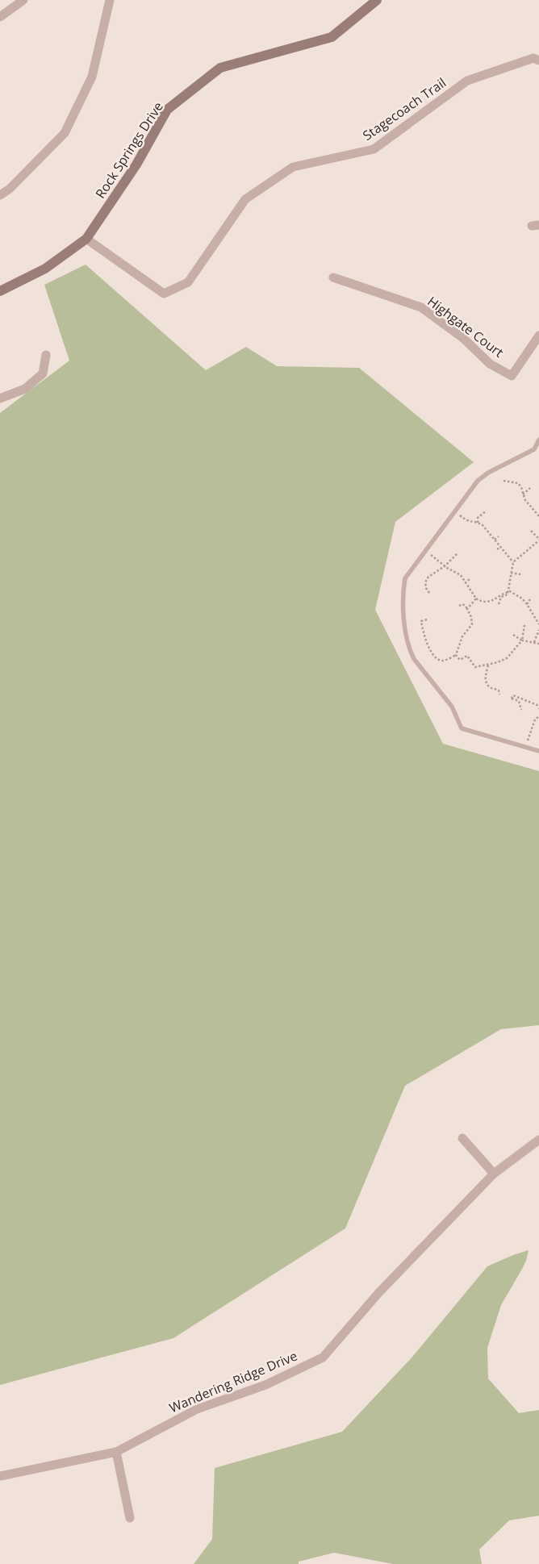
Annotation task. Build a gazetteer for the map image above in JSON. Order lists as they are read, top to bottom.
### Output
{
  "streets": {
    "street": [
      "Stagecoach Trail",
      "Rock Springs Drive",
      "Highgate Court",
      "Wandering Ridge Drive"
    ]
  },
  "crossings": [
    ["Stagecoach Trail", "Rock Springs Drive"]
  ]
}
